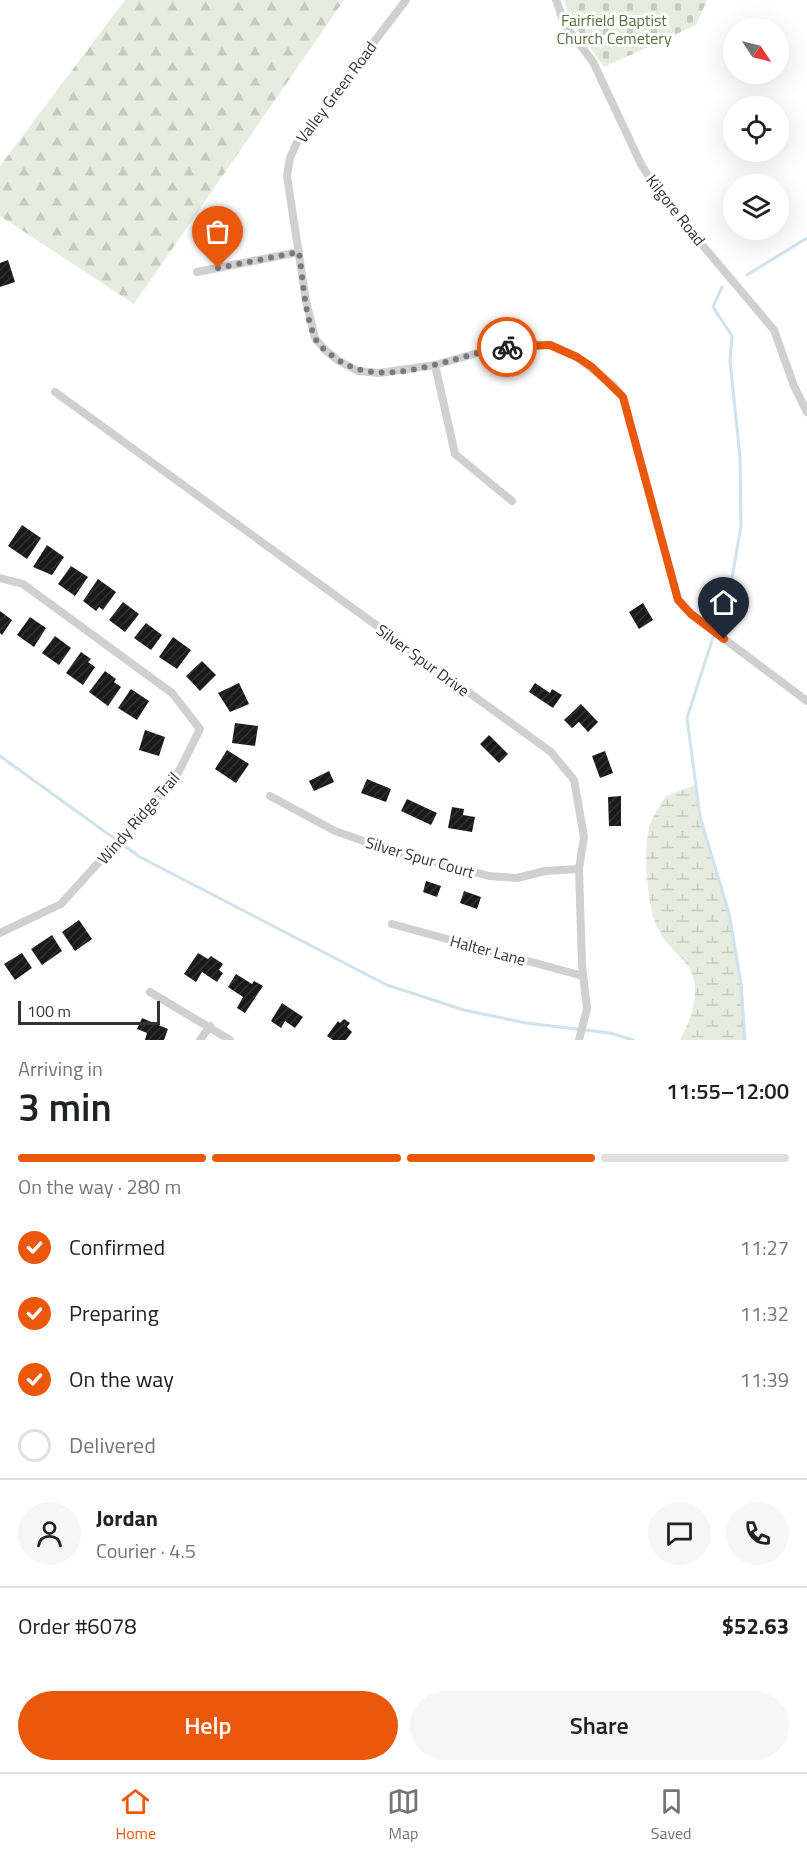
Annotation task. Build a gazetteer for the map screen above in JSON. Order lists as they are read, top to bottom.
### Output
{
  "streets": {
    "street": [
      "Valley Green Road",
      "Kilgore Road",
      "Silver Spur Drive",
      "Windy Ridge Trail",
      "Silver Spur Court",
      "Halter Lane"
    ]
  },
  "crossings": [
    ["Silver Spur Drive", "Silver Spur Court"],
    ["Silver Spur Drive", "Halter Lane"]
  ],
  "parks": ["Fairfield Baptist Church Cemetery"],
  "scale_bar": "100 m",
  "north": "bottom right",
  "page": {
    "scale": "100 m",
    "heading": ["3 min", "Arriving in", "11:55–12:00"],
    "panel": [
      "Jordan",
      "Courier · 4.5",
      "Order #6078",
      "$52.63"
    ],
    "bar": "On the way · 280 m",
    "list": [
      ["Confirmed", "11:27"],
      ["Preparing", "11:32"],
      ["On the way", "11:39"],
      "Delivered"
    ],
    "buttons": ["Help", "Share"],
    "tabs": ["Home", "Map", "Saved"]
  }
}
